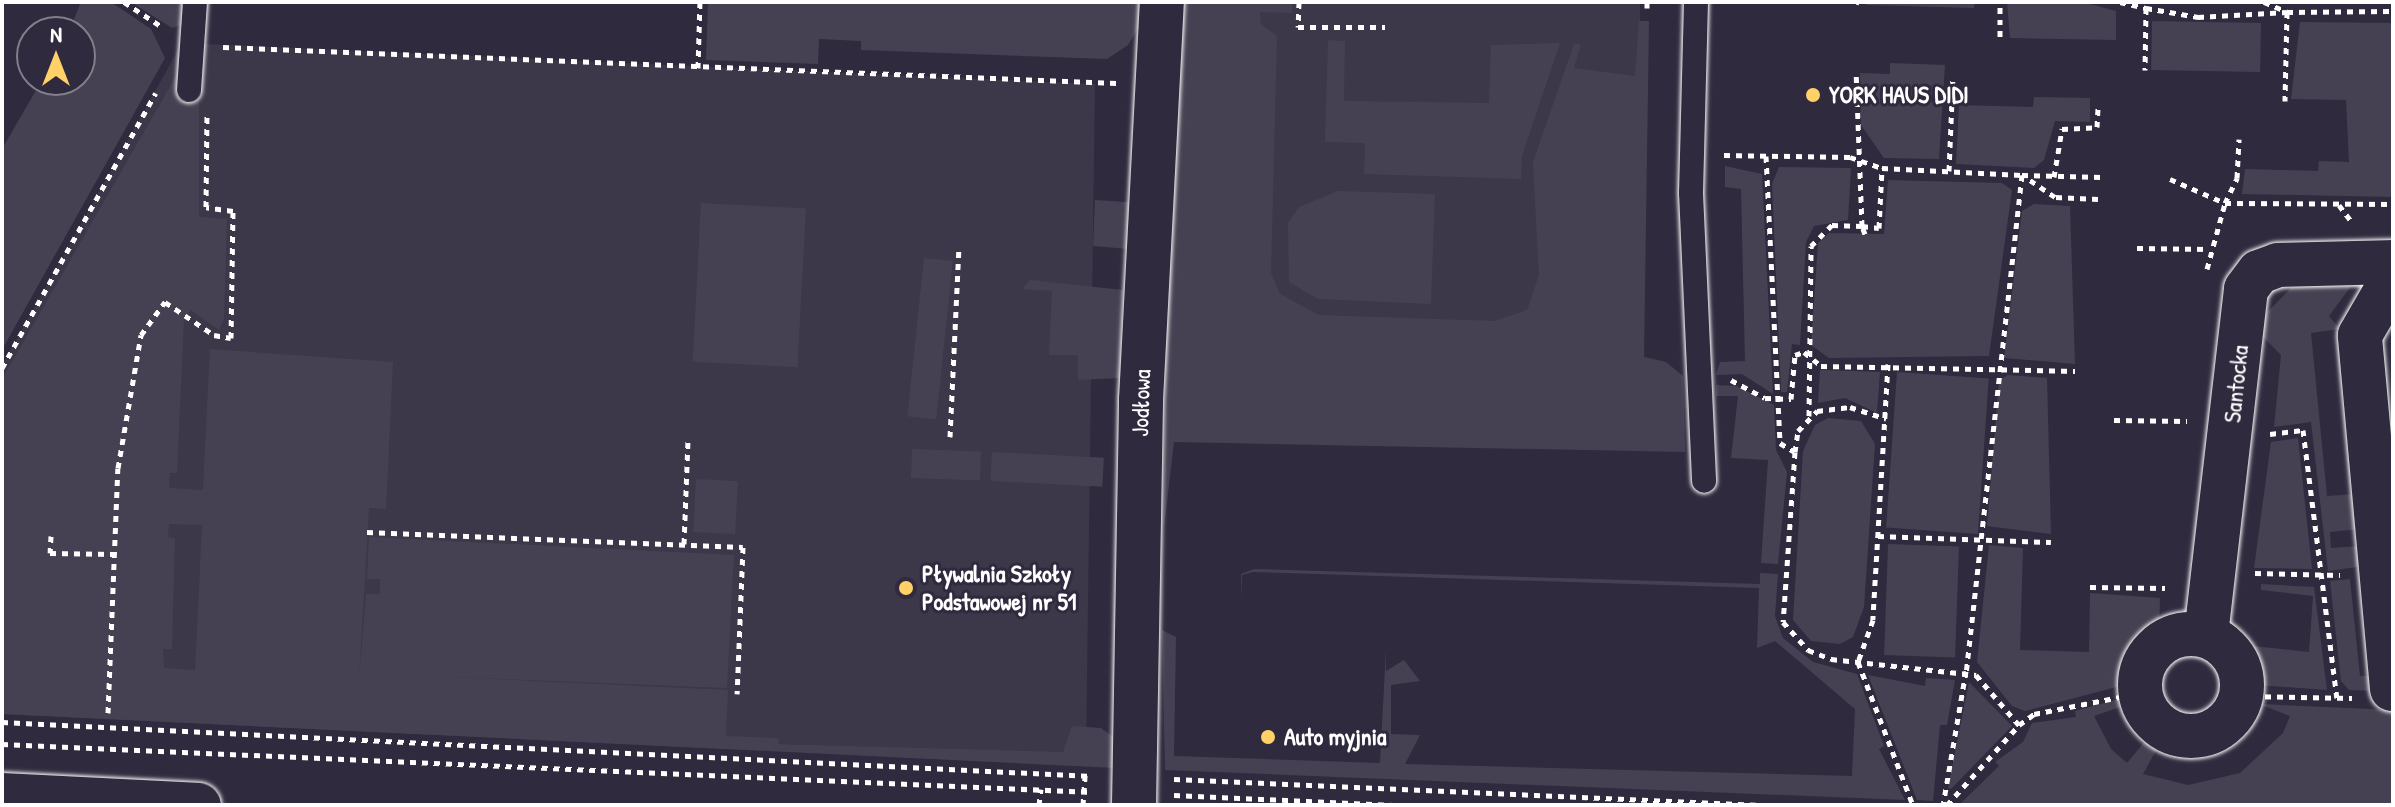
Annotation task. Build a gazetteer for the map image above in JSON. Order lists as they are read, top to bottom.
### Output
{
  "streets": {
    "street": ["Santocka", "Jodłowa"]
  },
  "places": ["YORK HAUS DIDI", "Pływalnia Szkoły Podstawowej nr 51", "Auto myjnia"],
  "north": "top"
}
